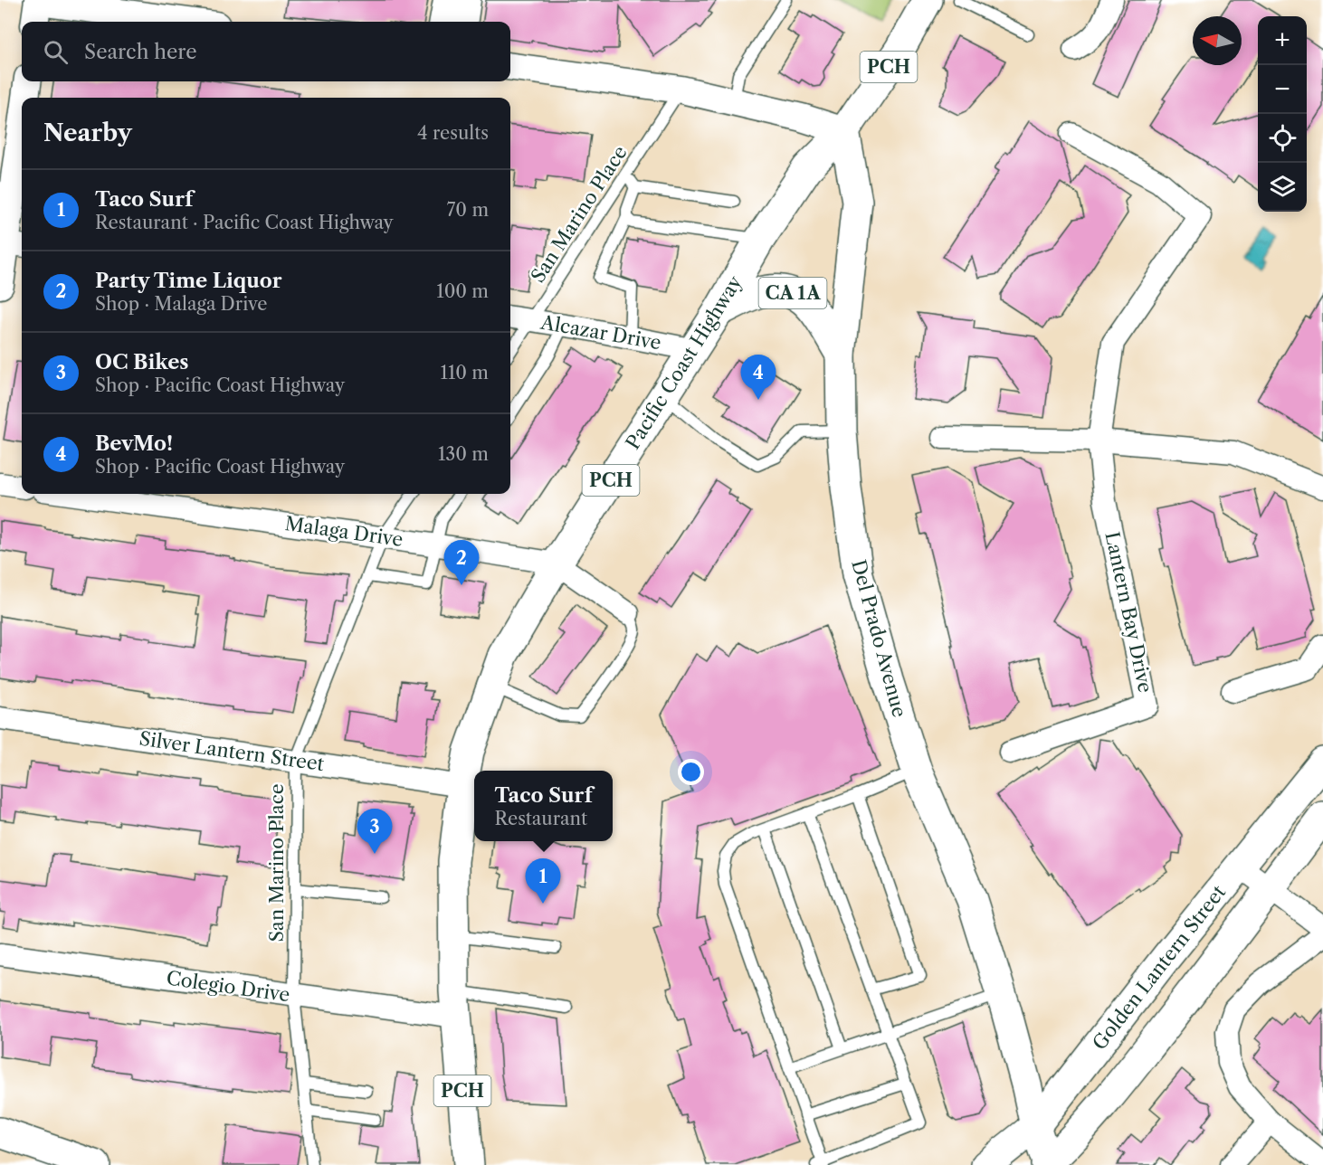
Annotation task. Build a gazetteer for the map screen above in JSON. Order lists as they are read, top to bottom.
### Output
{
  "streets": {
    "main road": [
      "PCH",
      "CA 1A",
      "Pacific Coast Highway",
      "Del Prado Avenue",
      "Golden Lantern Street"
    ],
    "street": [
      "Alcazar Drive",
      "Malaga Drive",
      "Lantern Bay Drive",
      "Silver Lantern Street",
      "Colegio Drive"
    ],
    "lane": ["San Marino Place"]
  },
  "crossings": [
    ["San Marino Place", "Alcazar Drive"],
    ["San Marino Place", "Malaga Drive"],
    ["San Marino Place", "Silver Lantern Street"],
    ["San Marino Place", "Colegio Drive"],
    ["CA 1A", "Alcazar Drive"],
    ["CA 1A", "Pacific Coast Highway"],
    ["CA 1A", "Del Prado Avenue"],
    ["Alcazar Drive", "Pacific Coast Highway"],
    ["Alcazar Drive", "Del Prado Avenue"],
    ["Pacific Coast Highway", "Malaga Drive"],
    ["Pacific Coast Highway", "Del Prado Avenue"],
    ["Pacific Coast Highway", "Silver Lantern Street"],
    ["Pacific Coast Highway", "Colegio Drive"],
    ["Del Prado Avenue", "Golden Lantern Street"]
  ],
  "north": "left",
  "page": {
    "map_buttons": ["+", "−"],
    "search": "Search here",
    "heading": ["Nearby", "4 results"],
    "list": [
      {
        "mark": "1",
        "name": "Taco Surf",
        "note": "Restaurant · Pacific Coast Highway",
        "value": "70 m"
      },
      {
        "mark": "2",
        "name": "Party Time Liquor",
        "note": "Shop · Malaga Drive",
        "value": "100 m"
      },
      {
        "mark": "3",
        "name": "OC Bikes",
        "note": "Shop · Pacific Coast Highway",
        "value": "110 m"
      },
      {
        "mark": "4",
        "name": "BevMo!",
        "note": "Shop · Pacific Coast Highway",
        "value": "130 m"
      }
    ],
    "pins": [
      "4",
      "2",
      "3",
      "1"
    ],
    "popup": ["Taco Surf", "Restaurant"]
  }
}
